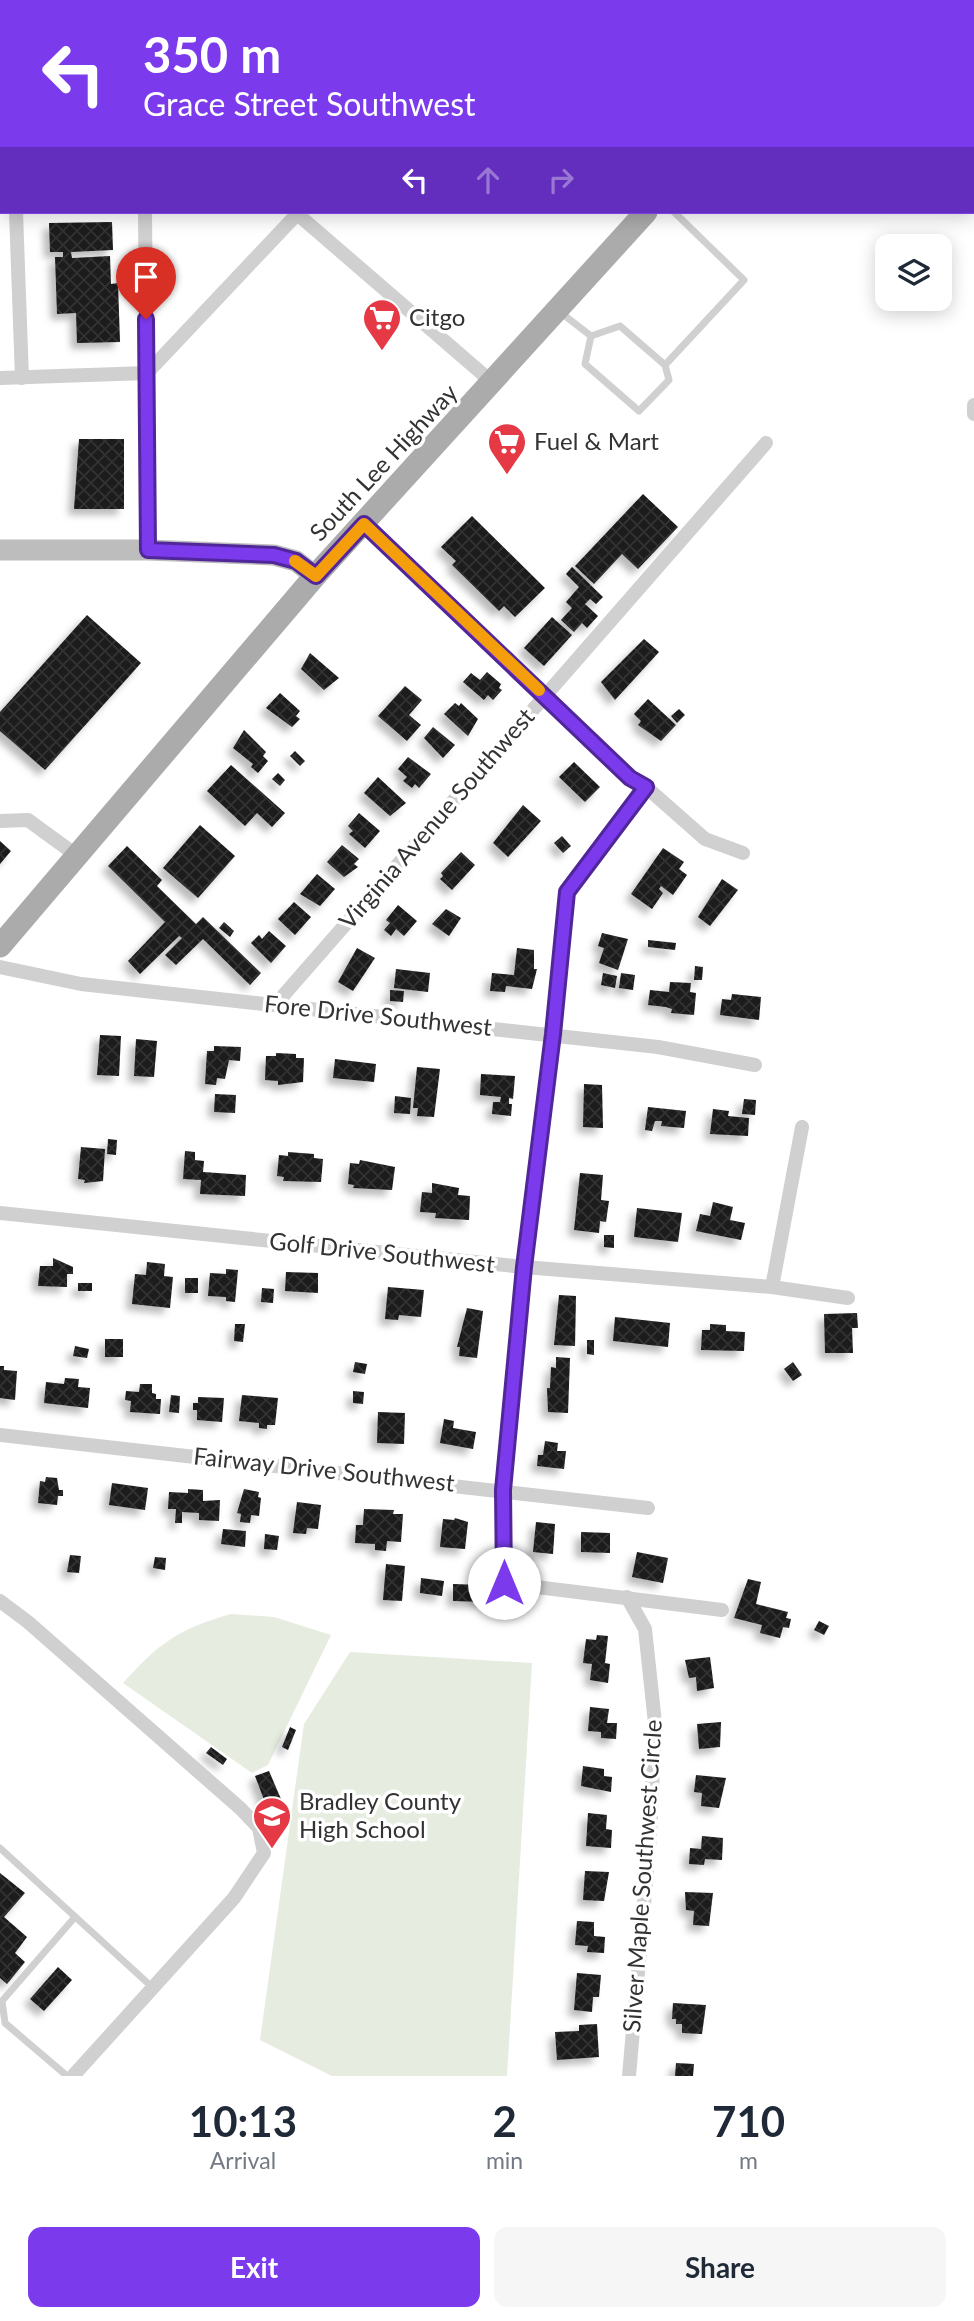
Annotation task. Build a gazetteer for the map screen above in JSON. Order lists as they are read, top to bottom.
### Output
{
  "streets": {
    "main road": ["South Lee Highway"],
    "street": [
      "Virginia Avenue Southwest",
      "Fore Drive Southwest",
      "Golf Drive Southwest",
      "Fairway Drive Southwest",
      "Silver Maple Southwest Circle"
    ]
  },
  "crossings": [
    ["Virginia Avenue Southwest", "Fore Drive Southwest"]
  ],
  "places": {
    "supermarket": ["Citgo", "Fuel & Mart"],
    "school or university": ["Bradley County High School"]
  },
  "page": {
    "turn": ["350 m", "Grace Street Southwest"],
    "eta": [
      "10:13",
      "Arrival",
      "2",
      "min",
      "710",
      "m"
    ],
    "buttons": ["Exit", "Share"]
  }
}
